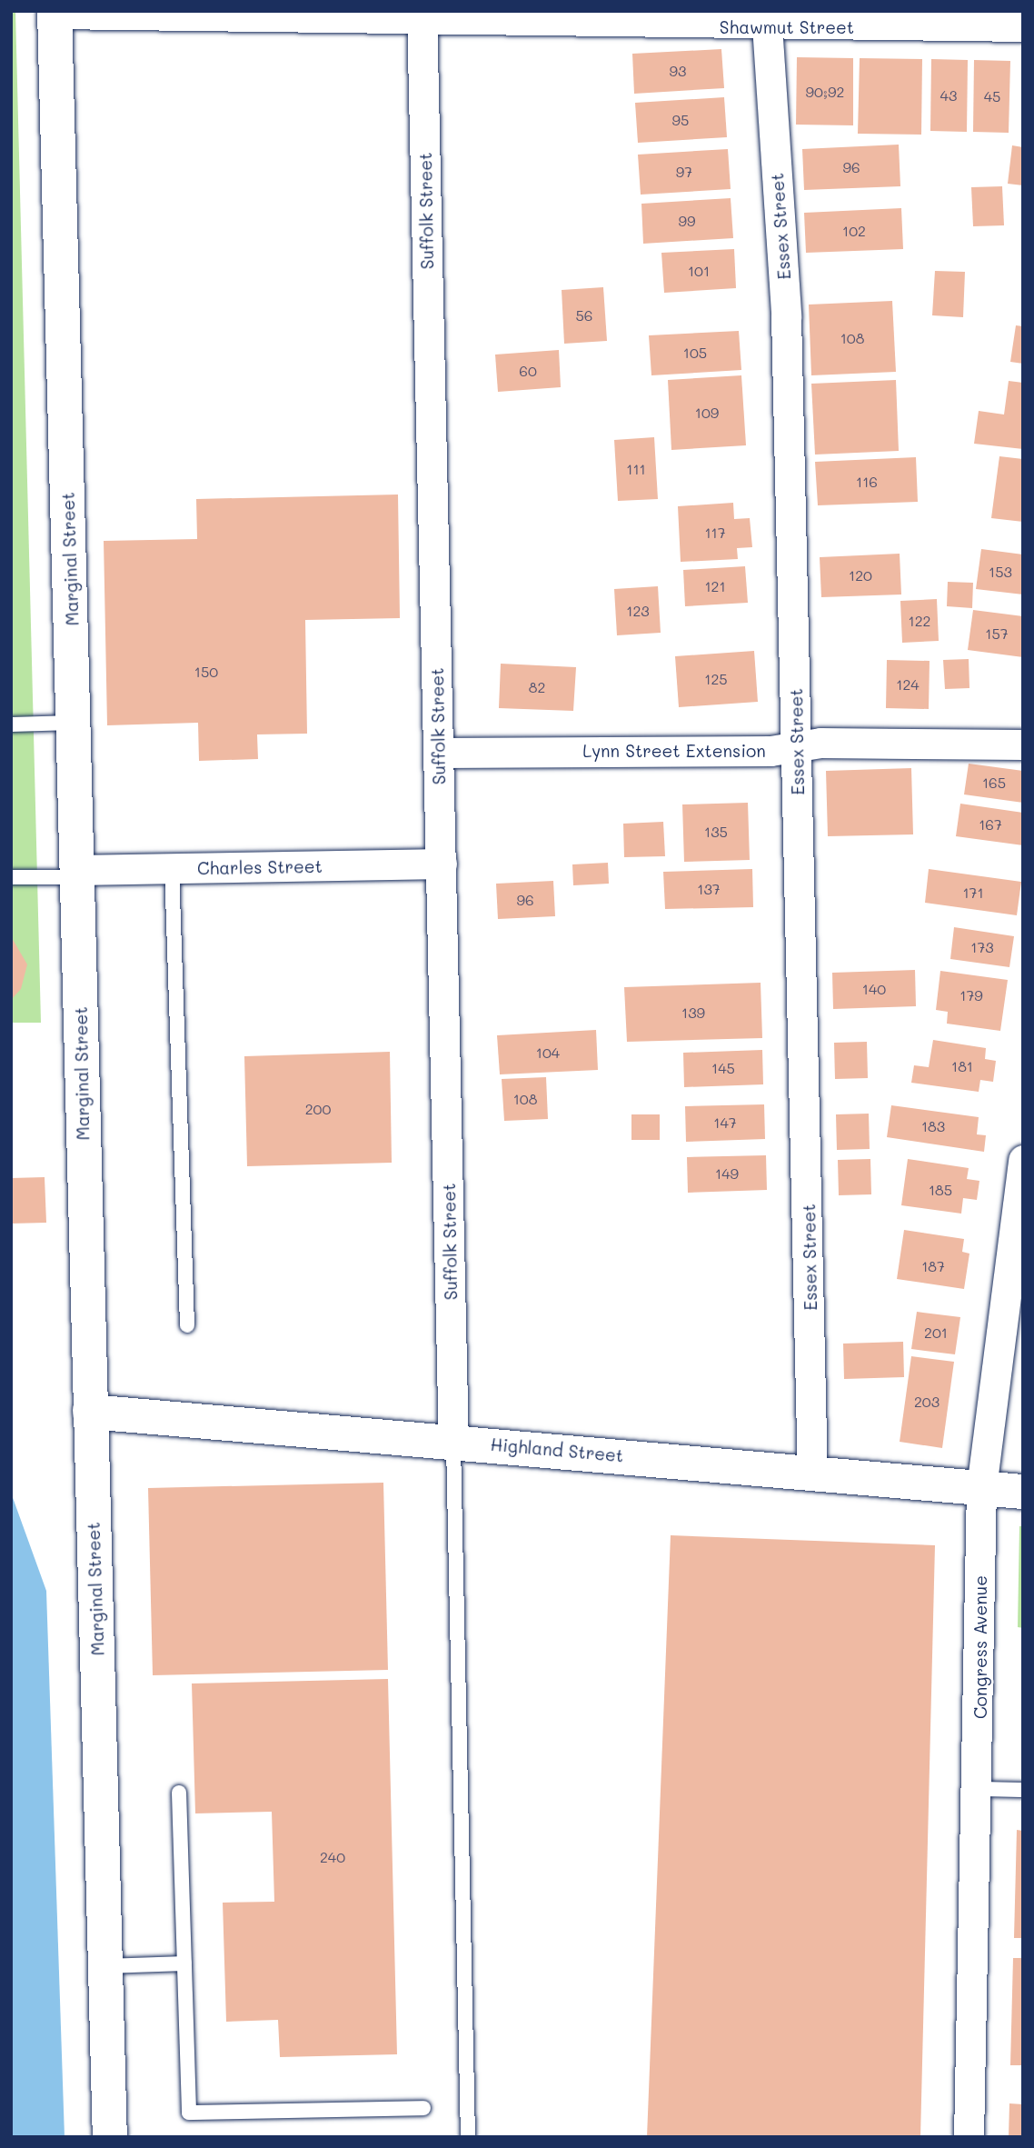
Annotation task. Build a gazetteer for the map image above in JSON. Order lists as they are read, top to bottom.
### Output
{
  "streets": {
    "main road": ["Marginal Street", "Highland Street"],
    "street": [
      "Shawmut Street",
      "Suffolk Street",
      "Essex Street",
      "Lynn Street Extension",
      "Charles Street",
      "Congress Avenue"
    ]
  },
  "crossings": [
    ["Shawmut Street", "Suffolk Street"],
    ["Shawmut Street", "Essex Street"],
    ["Shawmut Street", "Marginal Street"],
    ["Suffolk Street", "Lynn Street Extension"],
    ["Suffolk Street", "Charles Street"],
    ["Suffolk Street", "Highland Street"],
    ["Essex Street", "Lynn Street Extension"],
    ["Essex Street", "Highland Street"],
    ["Marginal Street", "Charles Street"],
    ["Marginal Street", "Highland Street"],
    ["Highland Street", "Congress Avenue"]
  ],
  "house_numbers": [
    "93",
    "90;92",
    "43",
    "45",
    "95",
    "96",
    "97",
    "99",
    "102",
    "101",
    "56",
    "108",
    "105",
    "60",
    "109",
    "111",
    "116",
    "117",
    "153",
    "120",
    "121",
    "123",
    "122",
    "157",
    "150",
    "125",
    "124",
    "82",
    "165",
    "167",
    "135",
    "137",
    "171",
    "96",
    "173",
    "140",
    "179",
    "139",
    "104",
    "181",
    "145",
    "108",
    "200",
    "147",
    "183",
    "149",
    "185",
    "187",
    "201",
    "203",
    "240"
  ]
}
